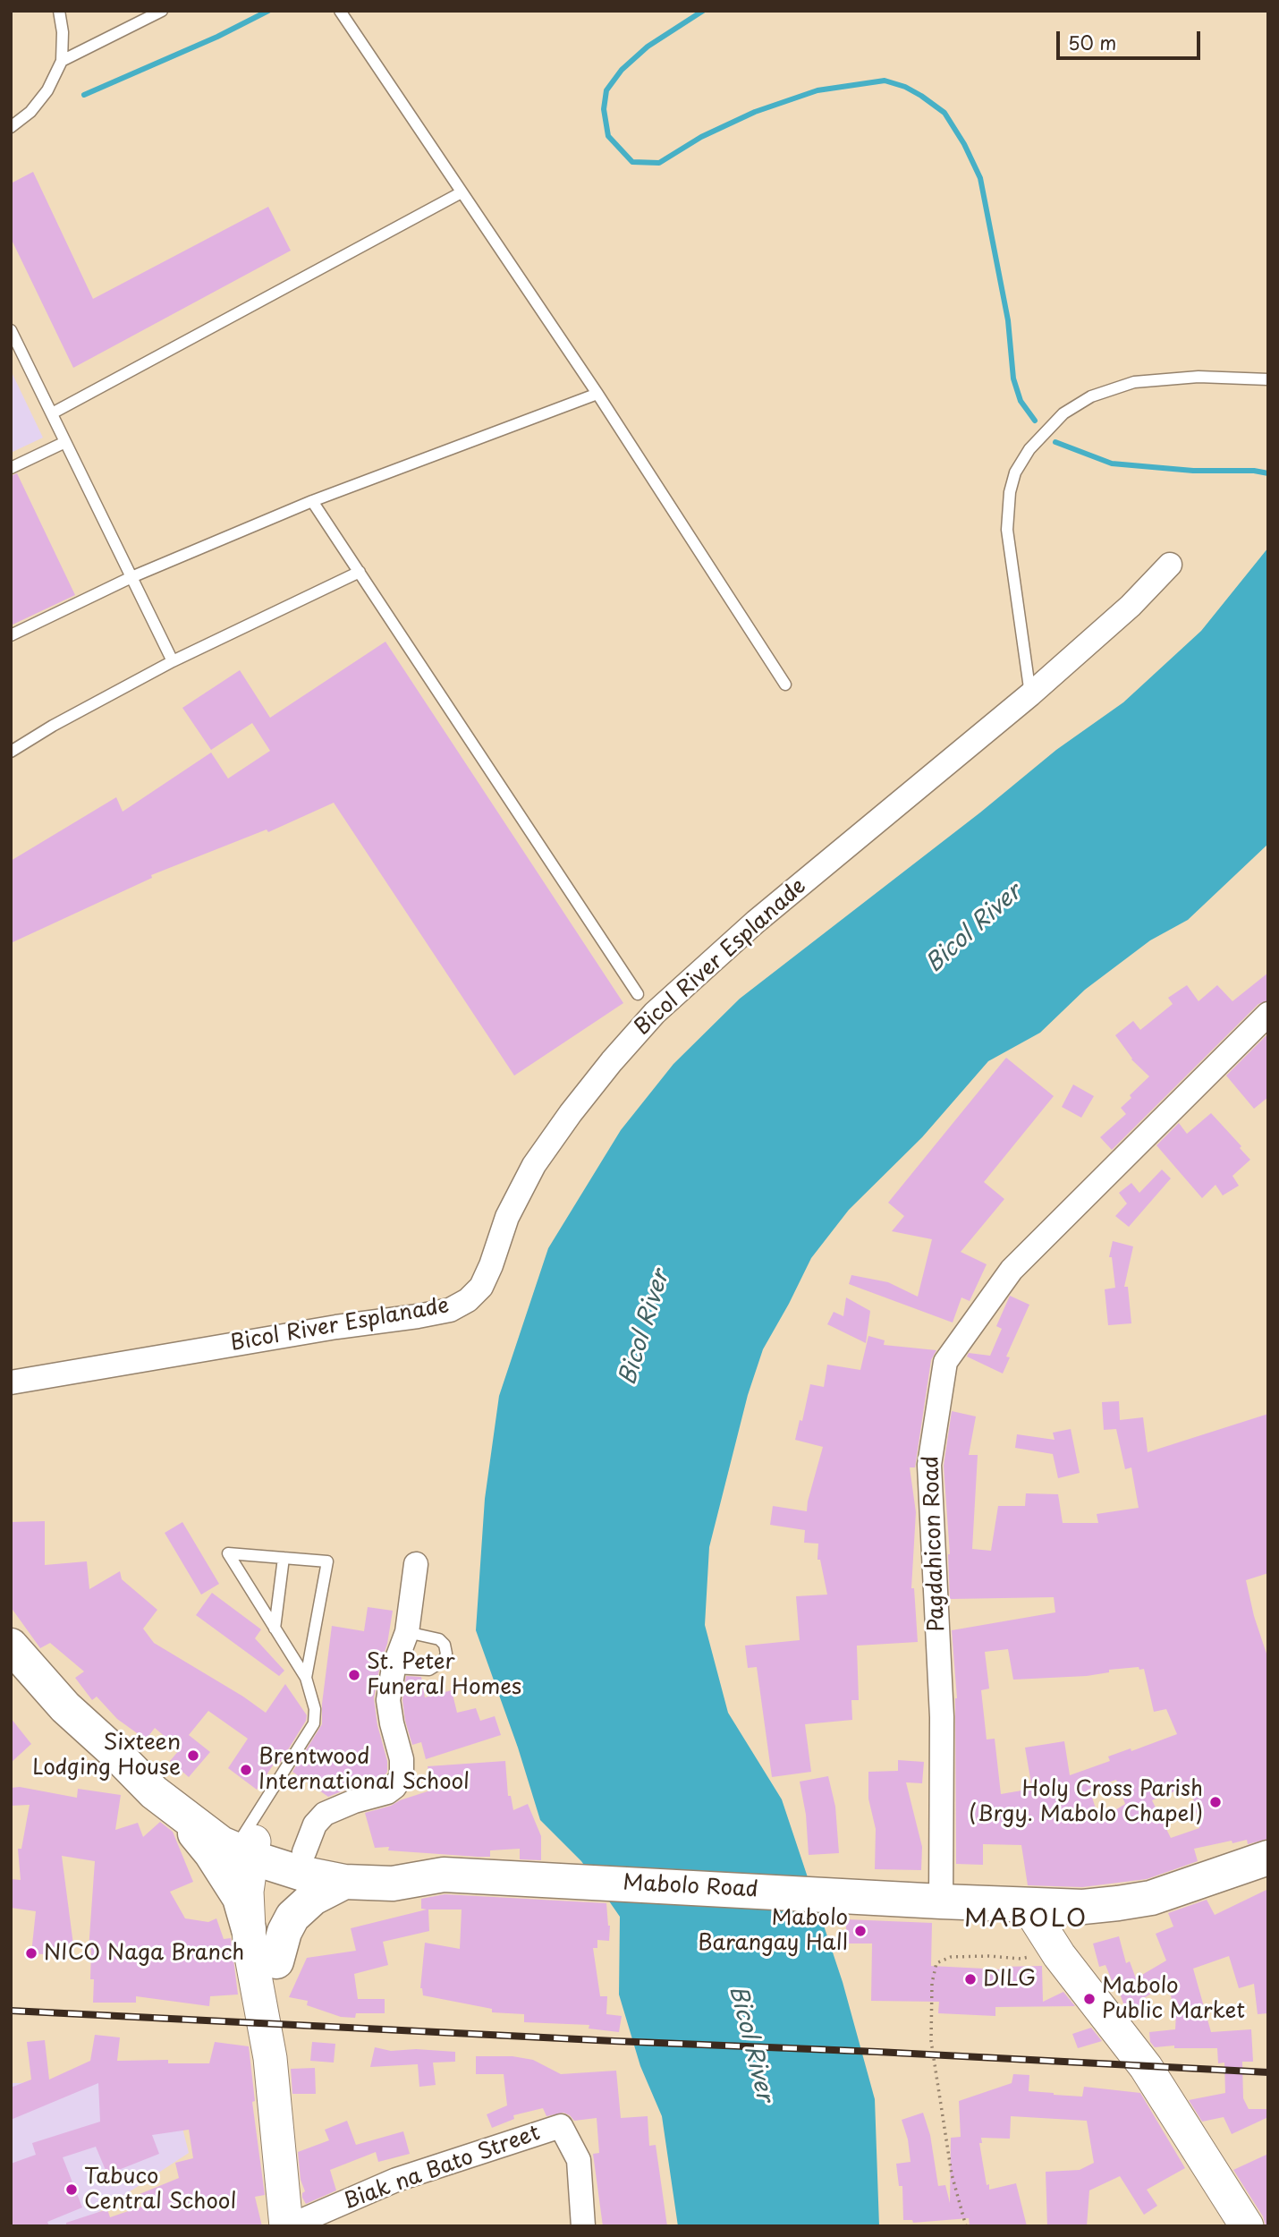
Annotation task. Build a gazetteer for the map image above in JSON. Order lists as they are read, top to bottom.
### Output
{
  "streets": {
    "highway": ["Mabolo Road"],
    "street": ["Bicol River Esplanade", "Pagdahicon Road", "Biak na Bato Street"]
  },
  "crossings": [
    ["Pagdahicon Road", "Mabolo Road"]
  ],
  "districts": ["MABOLO"],
  "water": ["Bicol River"],
  "places": [
    "St. Peter Funeral Homes",
    "Sixteen Lodging House",
    "Brentwood International School",
    "Holy Cross Parish (Brgy. Mabolo Chapel)",
    "Mabolo Barangay Hall",
    "NICO Naga Branch",
    "DILG",
    "Mabolo Public Market",
    "Tabuco Central School"
  ],
  "scale_bar": "50 m"
}
